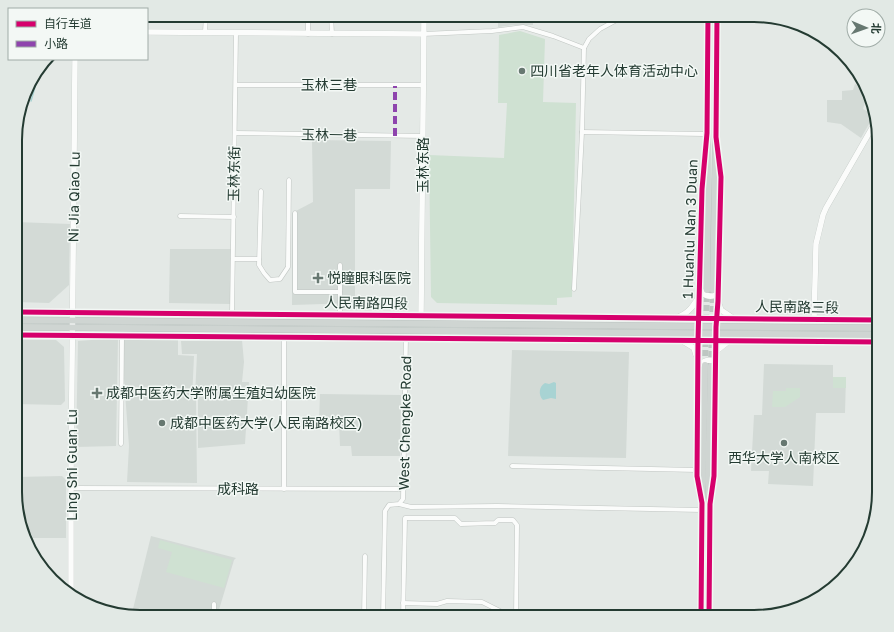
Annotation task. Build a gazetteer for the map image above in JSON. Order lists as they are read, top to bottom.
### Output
{
  "streets": {
    "street": [
      "玉林三巷",
      "玉林一巷",
      "玉林东路",
      "玉林东街",
      "Ni Jia Qiao Lu",
      "1 Huanlu Nan 3 Duan",
      "人民南路四段",
      "人民南路三段",
      "West Chengke Road",
      "Ling Shi Guan Lu",
      "成科路"
    ]
  },
  "crossings": [
    ["玉林三巷", "玉林东路"],
    ["玉林三巷", "玉林东街"],
    ["玉林一巷", "玉林东路"],
    ["玉林一巷", "玉林东街"],
    ["玉林东路", "人民南路四段"],
    ["玉林东街", "人民南路四段"],
    ["Ni Jia Qiao Lu", "人民南路四段"],
    ["Ni Jia Qiao Lu", "Ling Shi Guan Lu"],
    ["1 Huanlu Nan 3 Duan", "人民南路四段"],
    ["人民南路四段", "人民南路三段"],
    ["West Chengke Road", "成科路"],
    ["Ling Shi Guan Lu", "成科路"]
  ],
  "places": {
    "other": ["四川省老年人体育活动中心", "成都中医药大学(人民南路校区)", "西华大学人南校区"],
    "health": ["悦瞳眼科医院", "成都中医药大学附属生殖妇幼医院"]
  },
  "legend": ["自行车道", "小路"],
  "north": "right"
}
